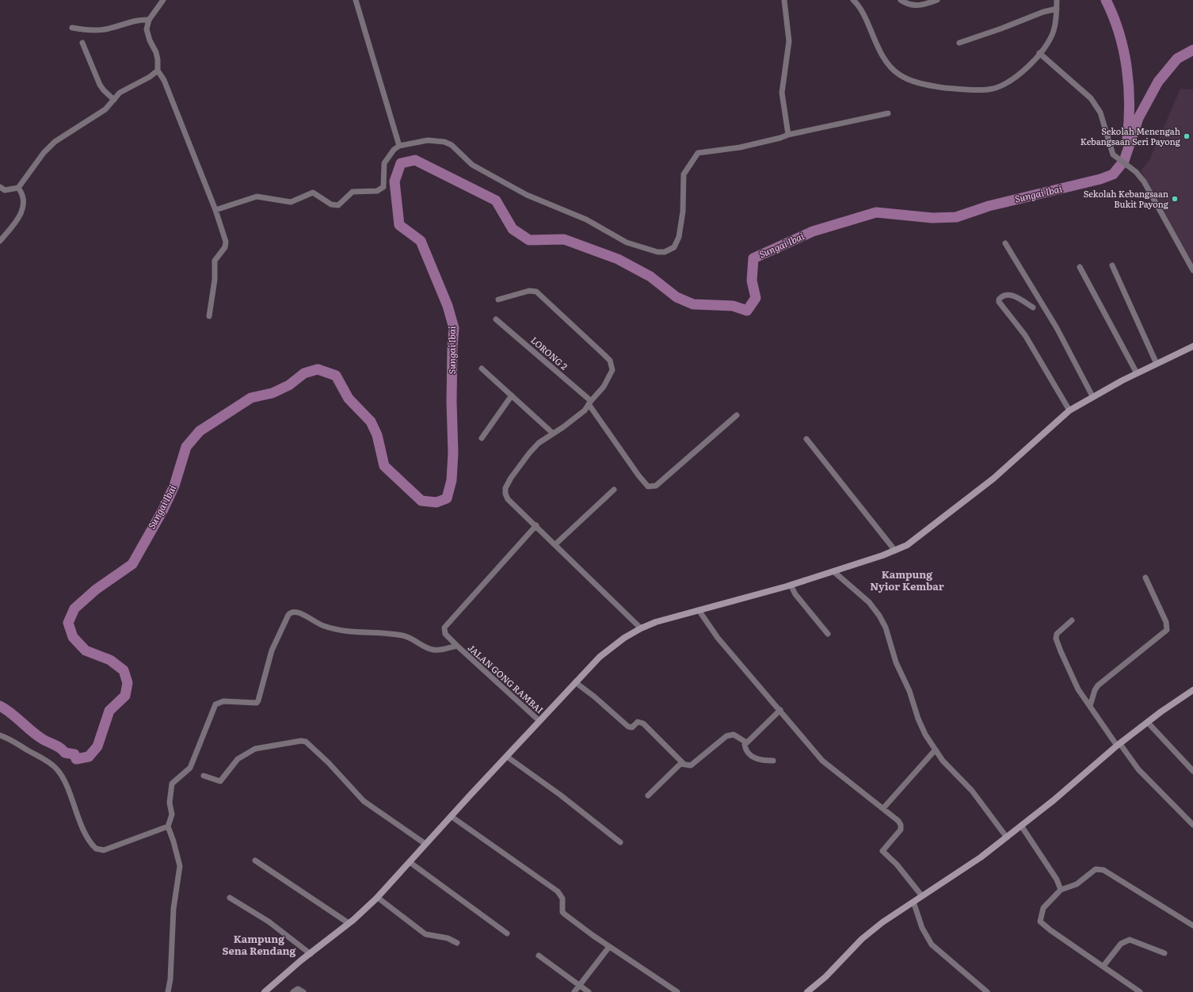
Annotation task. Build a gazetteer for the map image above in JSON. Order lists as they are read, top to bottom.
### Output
{
  "streets": {
    "street": ["LORONG 2", "JALAN GONG RAMBAI"]
  },
  "districts": ["Kampung Nyior Kembar", "Kampung Sena Rendang"],
  "water": ["Sungai Ibai"],
  "places": ["Sekolah Menengah Kebangsaan Seri Payong", "Sekolah Kebangsaan Bukit Payong"]
}
